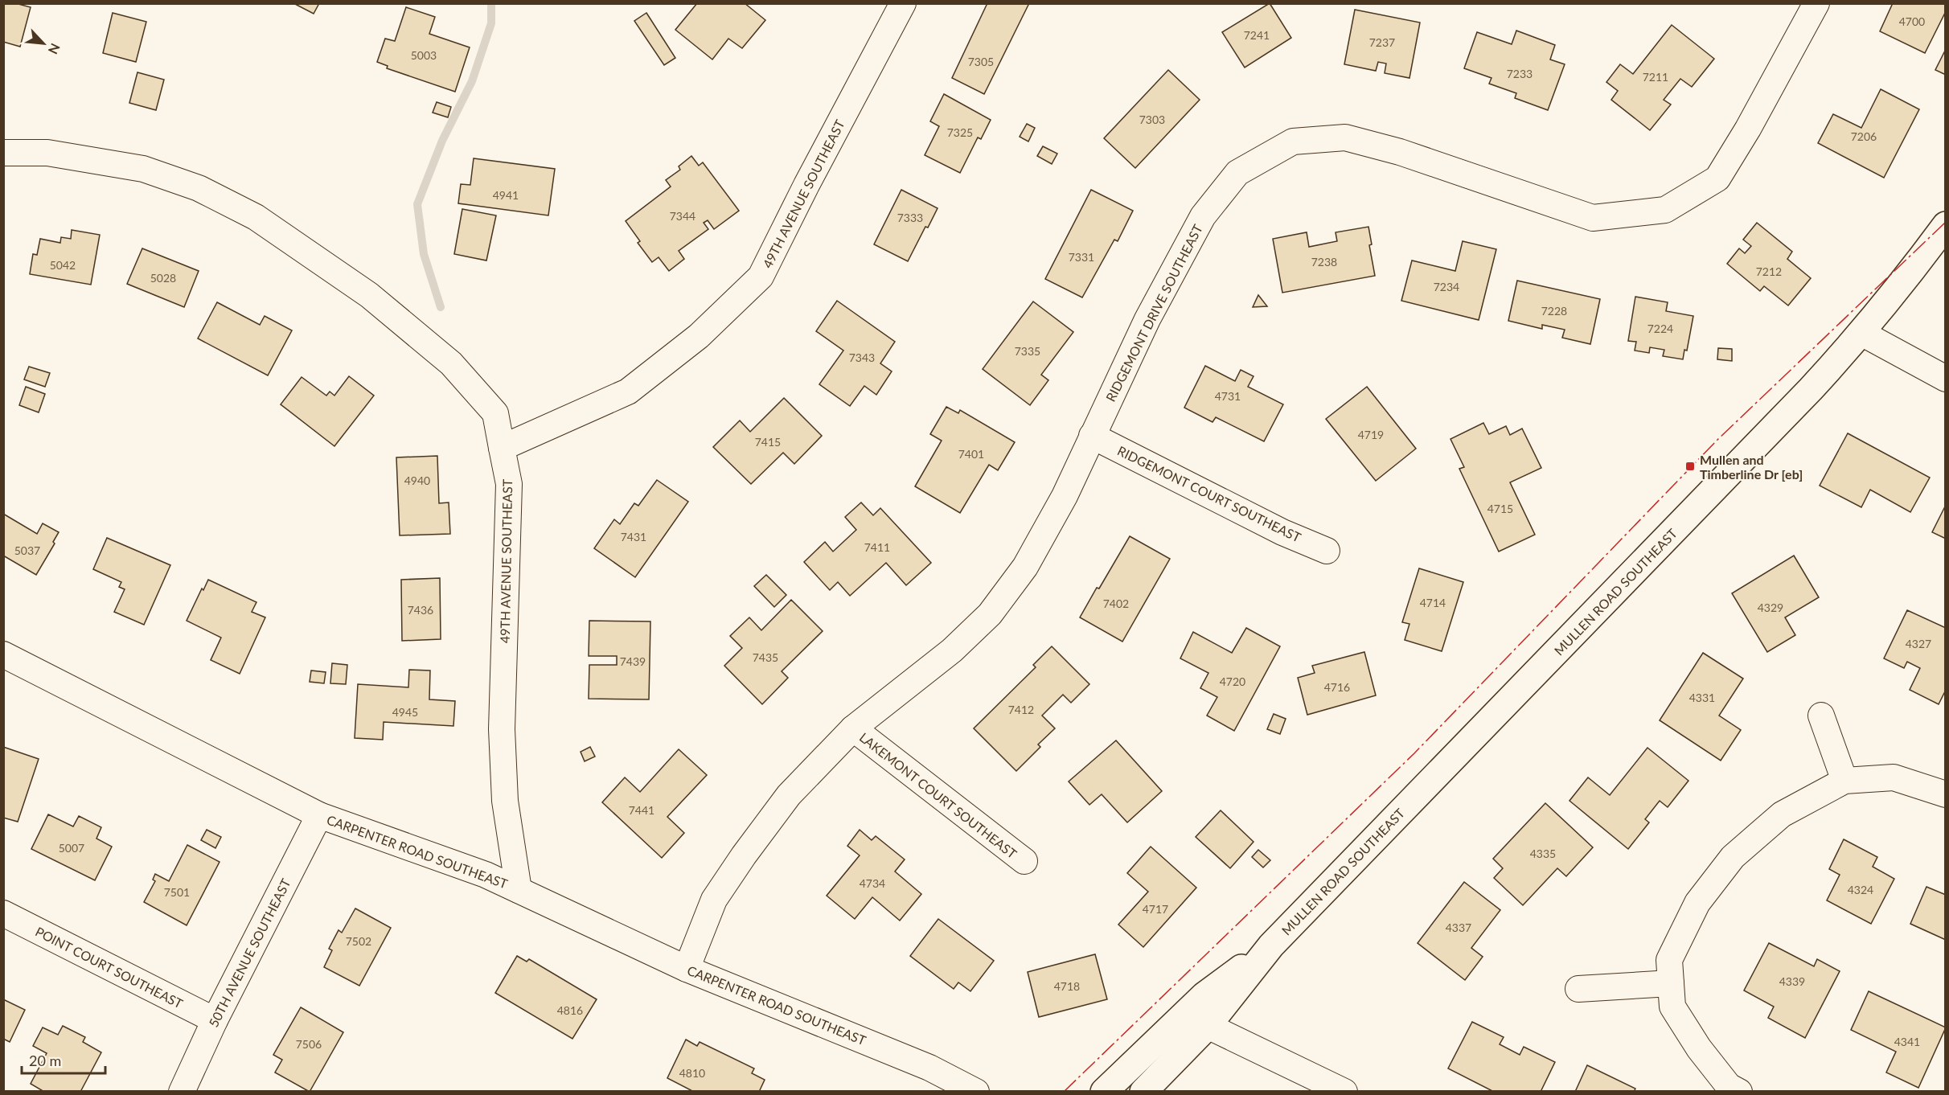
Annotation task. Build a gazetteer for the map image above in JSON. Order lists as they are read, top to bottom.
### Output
{
  "streets": {
    "street": [
      "49TH AVENUE SOUTHEAST",
      "RIDGEMONT DRIVE SOUTHEAST",
      "RIDGEMONT COURT SOUTHEAST",
      "MULLEN ROAD SOUTHEAST",
      "LAKEMONT COURT SOUTHEAST",
      "CARPENTER ROAD SOUTHEAST",
      "50TH AVENUE SOUTHEAST",
      "POINT COURT SOUTHEAST"
    ]
  },
  "crossings": [
    ["49TH AVENUE SOUTHEAST", "CARPENTER ROAD SOUTHEAST"],
    ["RIDGEMONT DRIVE SOUTHEAST", "RIDGEMONT COURT SOUTHEAST"],
    ["RIDGEMONT DRIVE SOUTHEAST", "LAKEMONT COURT SOUTHEAST"],
    ["RIDGEMONT DRIVE SOUTHEAST", "CARPENTER ROAD SOUTHEAST"],
    ["CARPENTER ROAD SOUTHEAST", "50TH AVENUE SOUTHEAST"],
    ["50TH AVENUE SOUTHEAST", "POINT COURT SOUTHEAST"]
  ],
  "places": {
    "transit": ["Mullen and Timberline Dr [eb]"]
  },
  "house_numbers": [
    "4700",
    "7241",
    "7237",
    "5003",
    "7305",
    "7233",
    "7211",
    "7303",
    "7325",
    "7206",
    "4941",
    "7344",
    "7333",
    "7331",
    "7238",
    "5042",
    "7212",
    "5028",
    "7234",
    "7228",
    "7224",
    "7335",
    "7343",
    "4731",
    "4719",
    "7415",
    "7401",
    "4940",
    "4715",
    "7431",
    "7411",
    "5037",
    "4714",
    "7402",
    "4329",
    "7436",
    "4327",
    "7435",
    "7439",
    "4720",
    "4716",
    "4331",
    "7412",
    "4945",
    "7441",
    "5007",
    "4335",
    "4734",
    "4324",
    "7501",
    "4717",
    "4337",
    "7502",
    "4339",
    "4718",
    "4816",
    "4341",
    "7506",
    "4810"
  ],
  "scale_bar": "20 m",
  "north": "bottom right"
}
